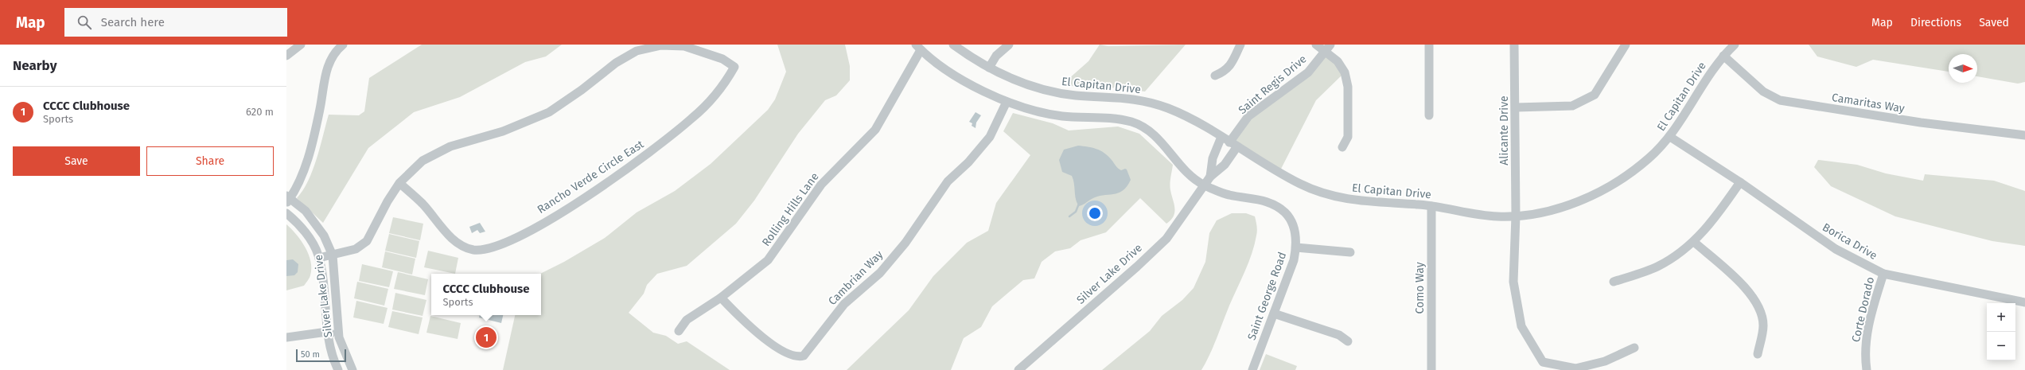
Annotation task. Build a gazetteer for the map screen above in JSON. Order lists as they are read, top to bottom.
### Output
{
  "streets": {
    "street": [
      "Saint Regis Drive",
      "El Capitan Drive",
      "Camaritas Way",
      "Alicante Drive",
      "Rancho Verde Circle East",
      "Rolling Hills Lane",
      "Borica Drive",
      "Silver Lake Drive",
      "Cambrian Way",
      "Como Way",
      "Saint George Road",
      "Corte Dorado"
    ]
  },
  "crossings": [
    ["Saint Regis Drive", "El Capitan Drive"],
    ["Saint Regis Drive", "Silver Lake Drive"],
    ["El Capitan Drive", "Camaritas Way"],
    ["El Capitan Drive", "Alicante Drive"],
    ["El Capitan Drive", "Borica Drive"],
    ["El Capitan Drive", "Como Way"],
    ["Rolling Hills Lane", "Cambrian Way"],
    ["Rolling Hills Lane", "Saint George Road"],
    ["Borica Drive", "Corte Dorado"],
    ["Silver Lake Drive", "Saint George Road"],
    ["Cambrian Way", "Saint George Road"]
  ],
  "scale_bar": "50 m",
  "north": "right",
  "page": {
    "header": "Map",
    "search": "Search here",
    "nav": ["Map", "Directions", "Saved"],
    "heading": "Nearby",
    "list": [
      {
        "mark": "1",
        "name": "CCCC Clubhouse",
        "note": "Sports",
        "value": "620 m"
      }
    ],
    "buttons": ["Save", "Share"],
    "popup": ["CCCC Clubhouse", "Sports"],
    "map_buttons": ["+", "−"],
    "pins": "1",
    "scale": "50 m"
  }
}
